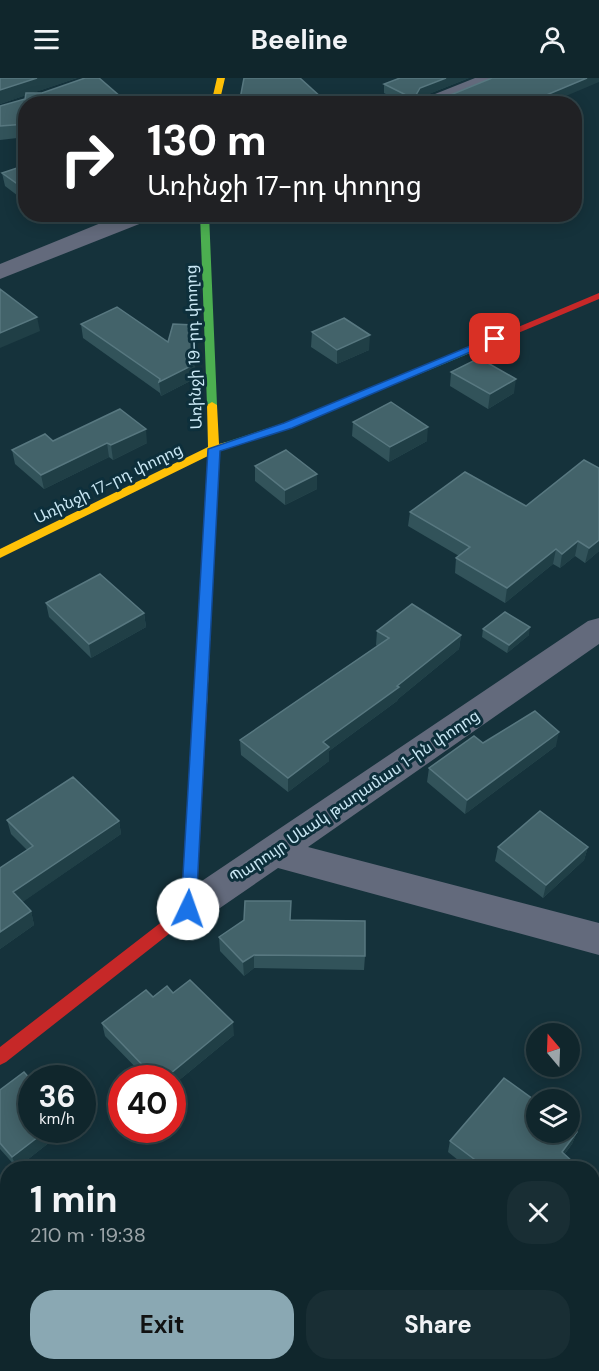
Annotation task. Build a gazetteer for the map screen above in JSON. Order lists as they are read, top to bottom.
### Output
{
  "streets": {
    "street": ["Առինջի 19-րդ փողոց", "Առինջի 17-րդ փողոց", "Պարույր Սևակ թաղամաս 1-ին փողոց"]
  },
  "crossings": [
    ["Առինջի 19-րդ փողոց", "Առինջի 17-րդ փողոց"],
    ["Առինջի 19-րդ փողոց", "Պարույր Սևակ թաղամաս 1-ին փողոց"]
  ],
  "north": "top",
  "page": {
    "header": "Beeline",
    "turn": ["130 m", "Առինջի 17-րդ փողոց"],
    "speed": "36 km/h",
    "limit": "40",
    "heading": ["1 min", "210 m · 19:38"],
    "buttons": ["Exit", "Share"]
  }
}
